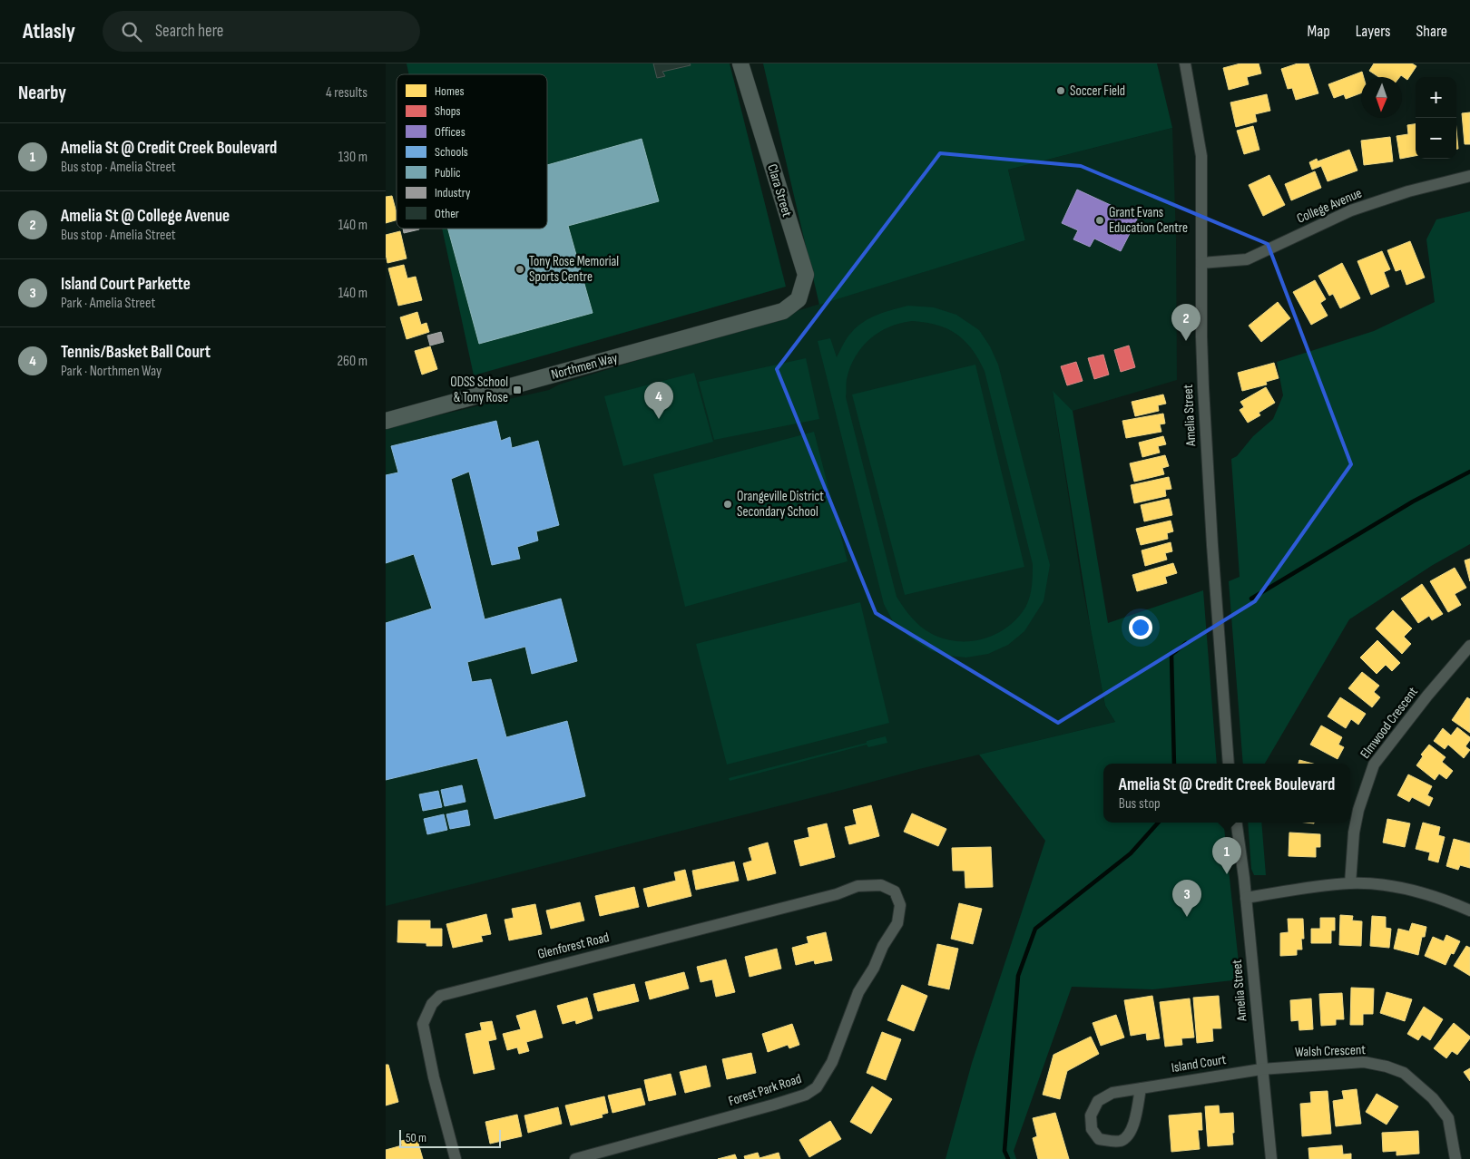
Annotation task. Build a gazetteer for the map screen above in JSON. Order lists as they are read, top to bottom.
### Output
{
  "streets": {
    "street": [
      "Clara Street",
      "College Avenue",
      "Northmen Way",
      "Amelia Street",
      "Elmwood Crescent",
      "Glenforest Road",
      "Walsh Crescent",
      "Island Court",
      "Forest Park Road"
    ]
  },
  "crossings": [
    ["Clara Street", "Northmen Way"],
    ["College Avenue", "Amelia Street"],
    ["Amelia Street", "Walsh Crescent"],
    ["Amelia Street", "Island Court"],
    ["Glenforest Road", "Forest Park Road"],
    ["Walsh Crescent", "Island Court"]
  ],
  "places": {
    "other": [
      "Soccer Field",
      "Grant Evans Education Centre",
      "Tony Rose Memorial Sports Centre",
      "Orangeville District Secondary School"
    ],
    "transit": ["ODSS School & Tony Rose"]
  },
  "legend": [
    "Homes",
    "Shops",
    "Offices",
    "Schools",
    "Public",
    "Industry",
    "Other"
  ],
  "scale_bar": "50 m",
  "north": "bottom",
  "page": {
    "header": "Atlasly",
    "search": "Search here",
    "nav": ["Map", "Layers", "Share"],
    "heading": ["Nearby", "4 results"],
    "map_buttons": ["+", "−"],
    "list": [
      {
        "mark": "1",
        "name": "Amelia St @ Credit Creek Boulevard",
        "note": "Bus stop · Amelia Street",
        "value": "130 m"
      },
      {
        "mark": "2",
        "name": "Amelia St @ College Avenue",
        "note": "Bus stop · Amelia Street",
        "value": "140 m"
      },
      {
        "mark": "3",
        "name": "Island Court Parkette",
        "note": "Park · Amelia Street",
        "value": "140 m"
      },
      {
        "mark": "4",
        "name": "Tennis/Basket Ball Court",
        "note": "Park · Northmen Way",
        "value": "260 m"
      }
    ],
    "pins": [
      "2",
      "4",
      "1",
      "3"
    ],
    "popup": ["Amelia St @ Credit Creek Boulevard", "Bus stop"],
    "scale": "50 m"
  }
}
